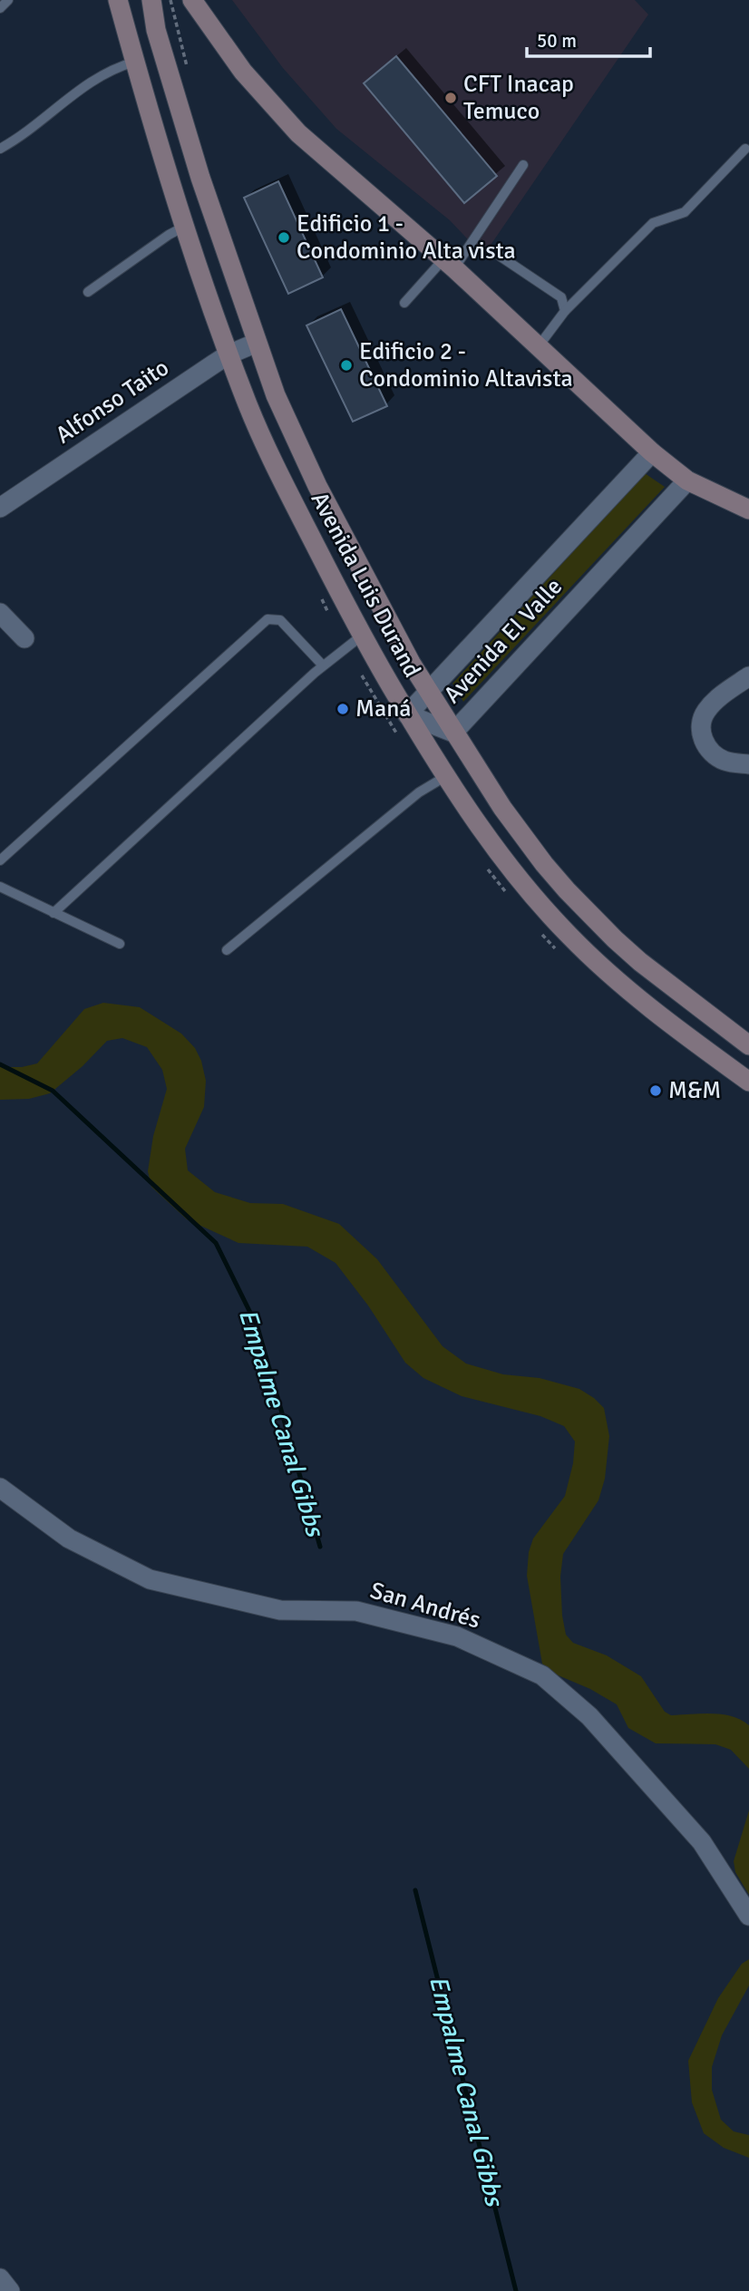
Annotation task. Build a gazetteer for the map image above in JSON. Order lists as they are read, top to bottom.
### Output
{
  "streets": {
    "street": [
      "Alfonso Taito",
      "Avenida Luis Durand",
      "Avenida El Valle",
      "San Andrés"
    ]
  },
  "crossings": [
    ["Alfonso Taito", "Avenida Luis Durand"],
    ["Avenida Luis Durand", "Avenida El Valle"]
  ],
  "water": ["Empalme Canal Gibbs"],
  "places": [
    "CFT Inacap Temuco",
    "Edificio 1 - Condominio Alta vista",
    "Edificio 2 - Condominio Altavista",
    "Maná",
    "M&M"
  ],
  "scale_bar": "50 m"
}
